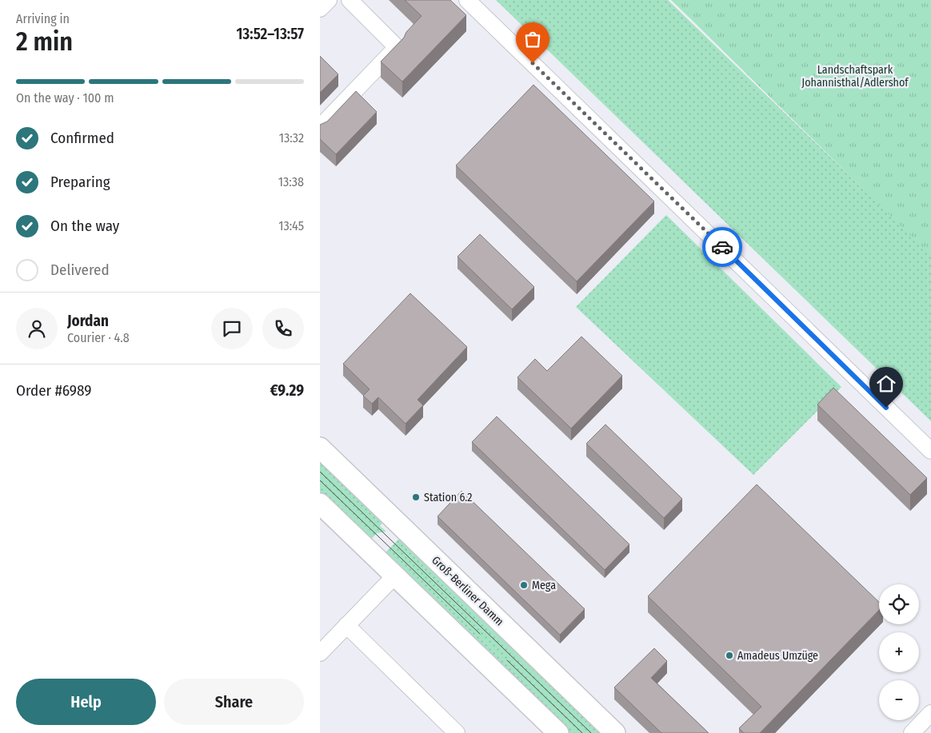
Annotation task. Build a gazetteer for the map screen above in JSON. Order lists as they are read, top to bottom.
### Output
{
  "streets": {
    "main road": ["Groß-Berliner Damm"]
  },
  "parks": ["Landschaftspark Johannisthal/Adlershof"],
  "places": ["Station 6.2", "Mega", "Amadeus Umzüge"],
  "page": {
    "heading": ["2 min", "Arriving in", "13:52–13:57"],
    "panel": [
      "Jordan",
      "Courier · 4.8",
      "Order #6989",
      "€9.29"
    ],
    "bar": "On the way · 100 m",
    "list": [
      ["Confirmed", "13:32"],
      ["Preparing", "13:38"],
      ["On the way", "13:45"],
      "Delivered"
    ],
    "map_buttons": ["+", "−"],
    "buttons": ["Help", "Share"]
  }
}
